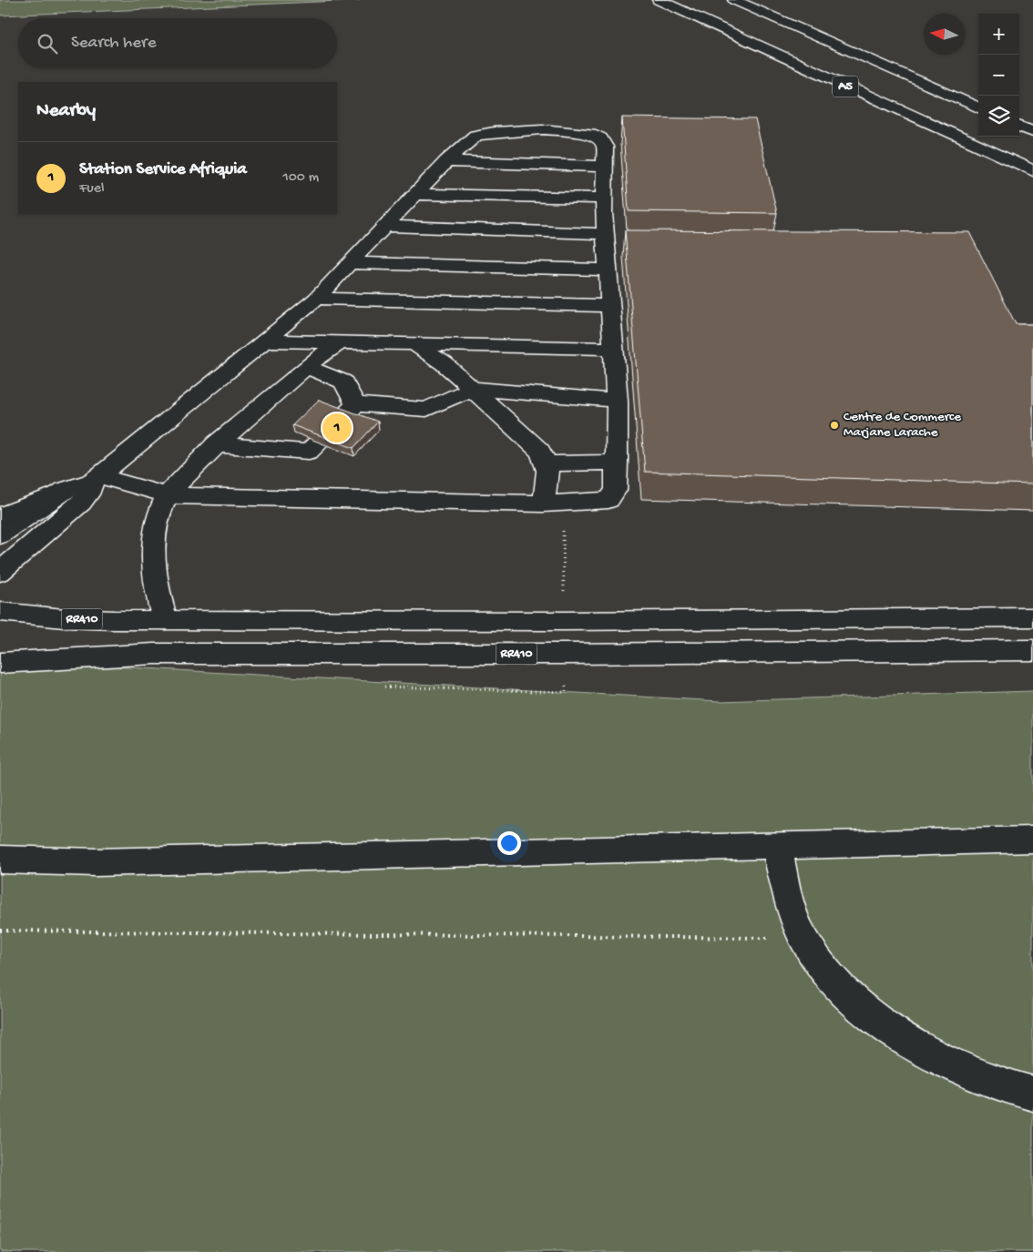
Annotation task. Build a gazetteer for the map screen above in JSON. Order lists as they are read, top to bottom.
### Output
{
  "streets": {
    "main road": ["A5", "RR410"]
  },
  "places": ["Centre de Commerce Marjane Larache"],
  "north": "left",
  "page": {
    "map_buttons": ["+", "−"],
    "search": "Search here",
    "heading": "Nearby",
    "list": [
      {
        "mark": "1",
        "name": "Station Service Afriquia",
        "note": "Fuel",
        "value": "100 m"
      }
    ],
    "pins": "1"
  }
}
